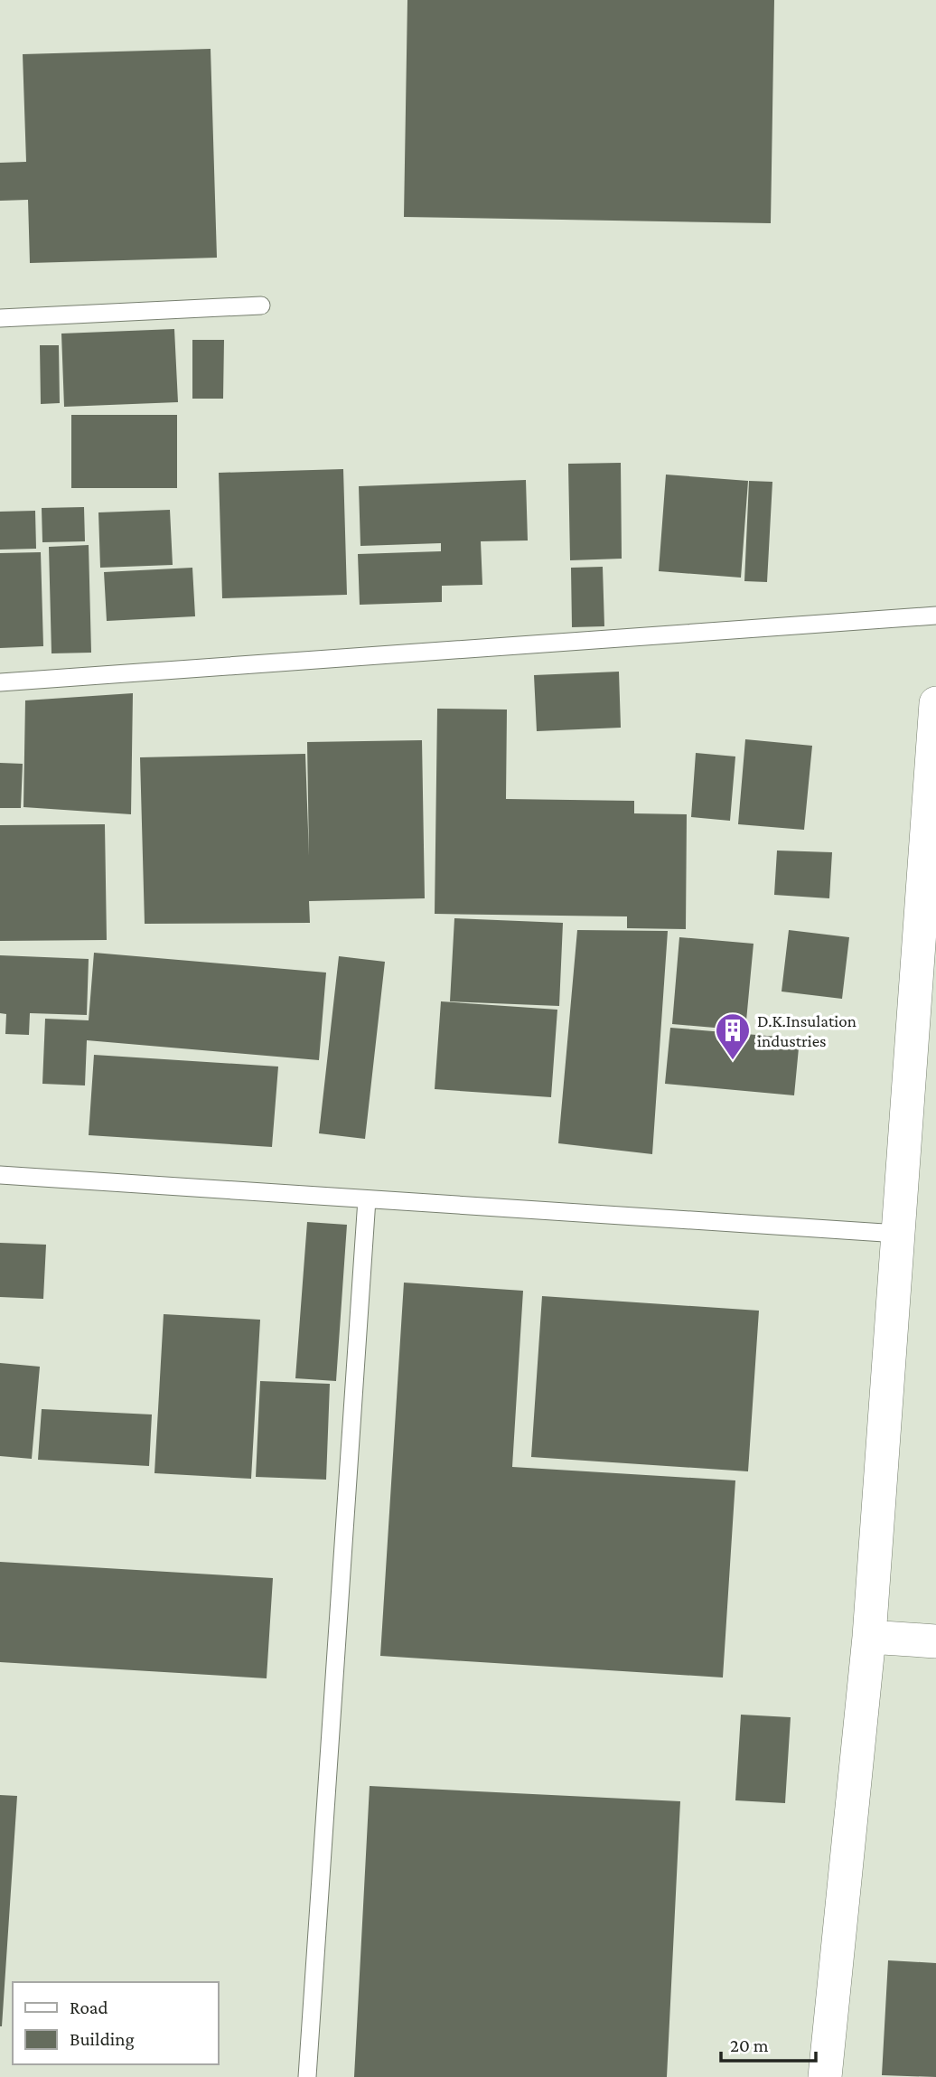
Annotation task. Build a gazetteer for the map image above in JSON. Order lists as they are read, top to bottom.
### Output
{
  "places": {
    "building": ["D.K.Insulation industries"]
  },
  "legend": ["Road", "Building"],
  "scale_bar": "20 m"
}
